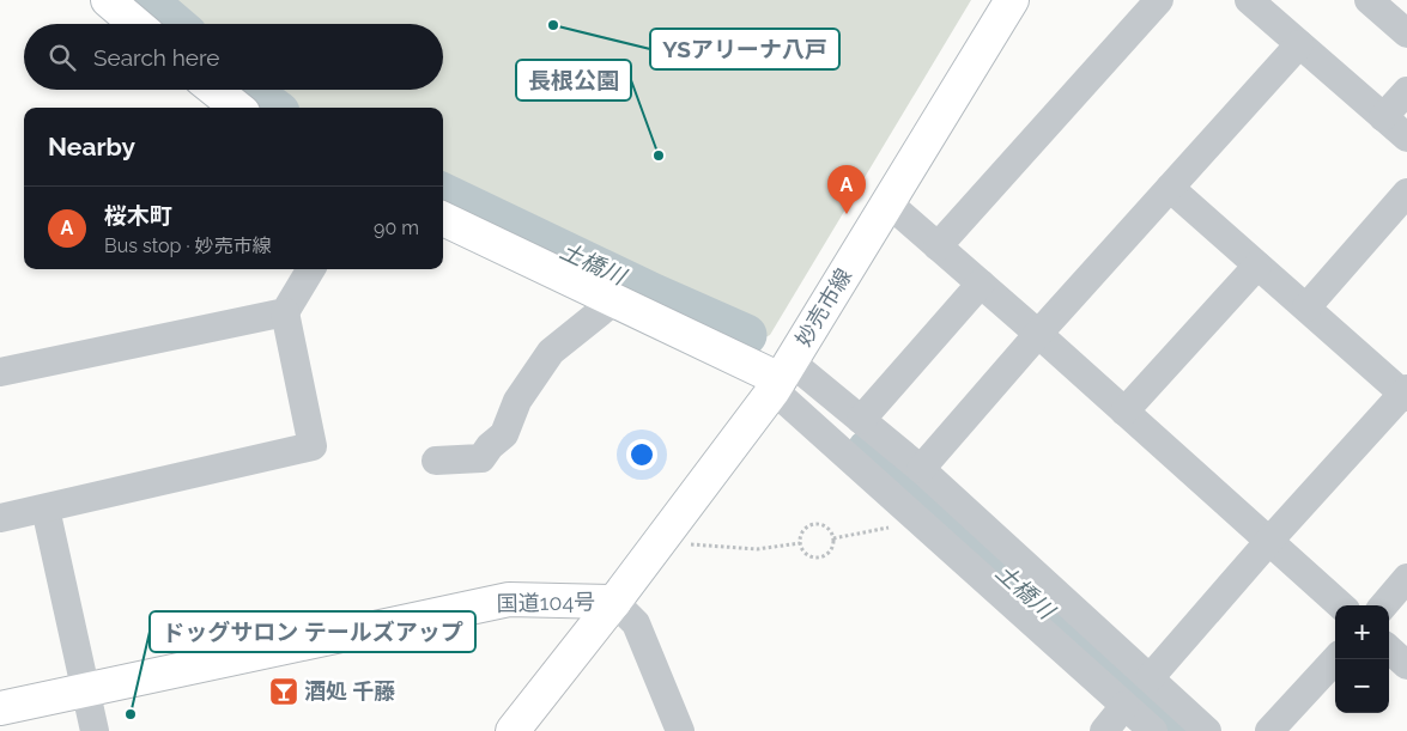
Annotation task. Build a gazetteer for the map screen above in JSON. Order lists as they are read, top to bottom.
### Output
{
  "streets": {
    "main road": ["妙売市線", "国道104号"]
  },
  "crossings": [
    ["妙売市線", "国道104号"]
  ],
  "water": ["土橋川"],
  "places": {
    "other": ["YSアリーナ八戸", "長根公園", "ドッグサロン テールズアップ"],
    "bar": ["酒処 千藤"]
  },
  "page": {
    "search": "Search here",
    "heading": "Nearby",
    "pins": "A",
    "list": [
      {
        "mark": "A",
        "name": "桜木町",
        "note": "Bus stop · 妙売市線",
        "value": "90 m"
      }
    ],
    "map_buttons": ["+", "−"]
  }
}
